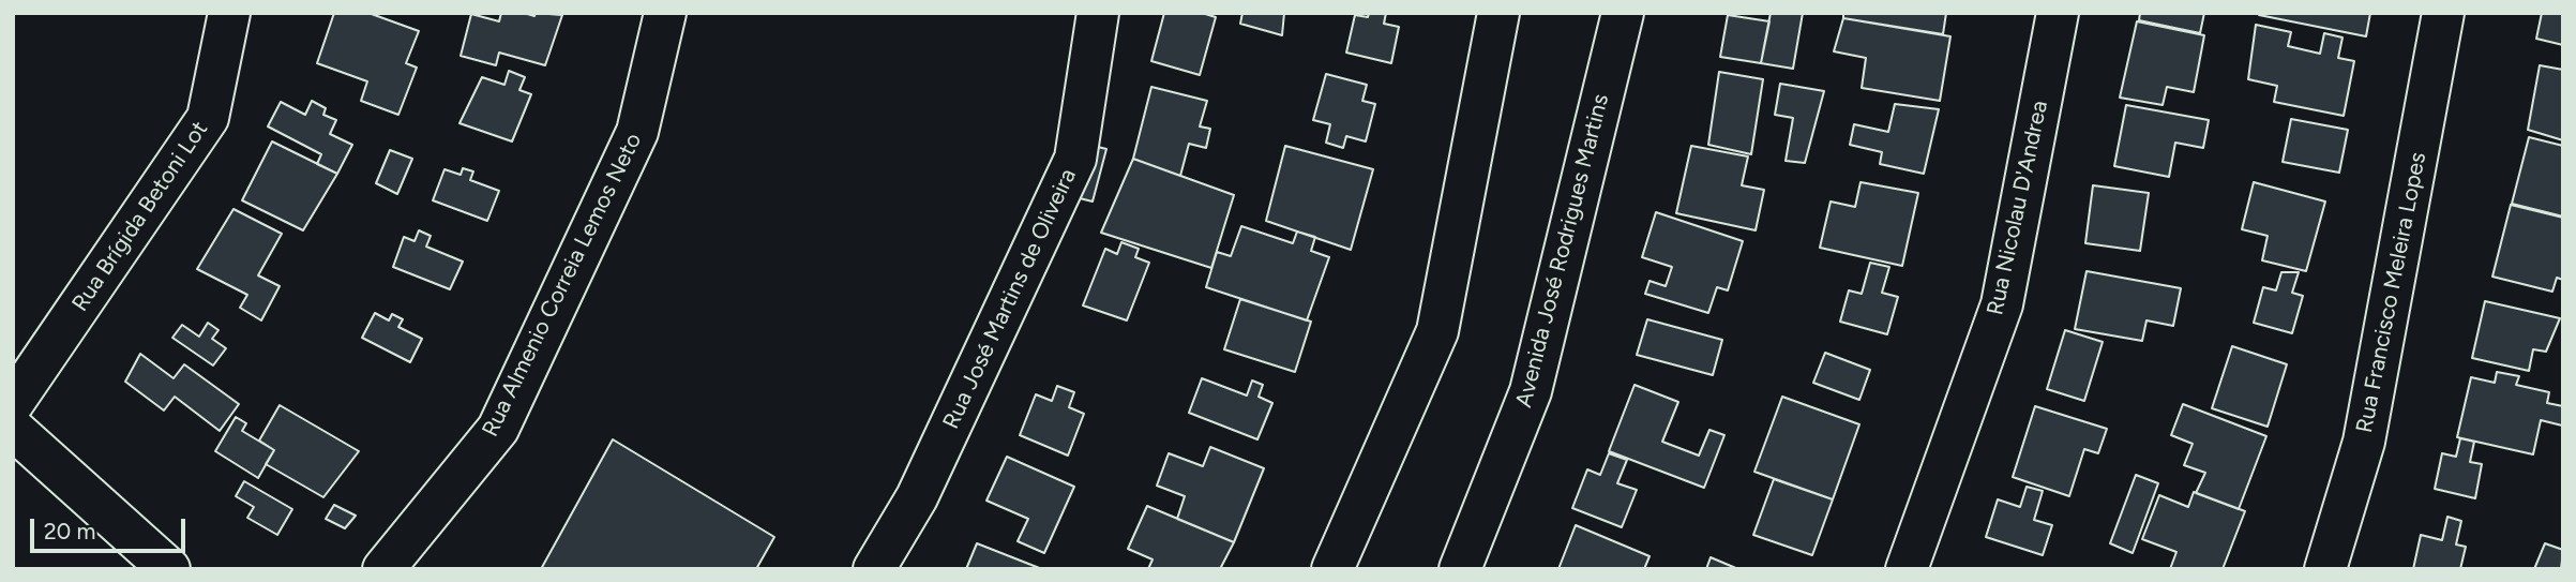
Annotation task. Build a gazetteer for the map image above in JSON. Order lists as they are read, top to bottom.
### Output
{
  "streets": {
    "street": [
      "Rua Nicolau D'Andrea",
      "Rua Brígida Betoni Lot",
      "Avenida José Rodrigues Martins",
      "Rua Almenio Correia Lemos Neto",
      "Rua Francisco Meleira Lopes",
      "Rua José Martins de Oliveira"
    ]
  },
  "scale_bar": "20 m"
}
